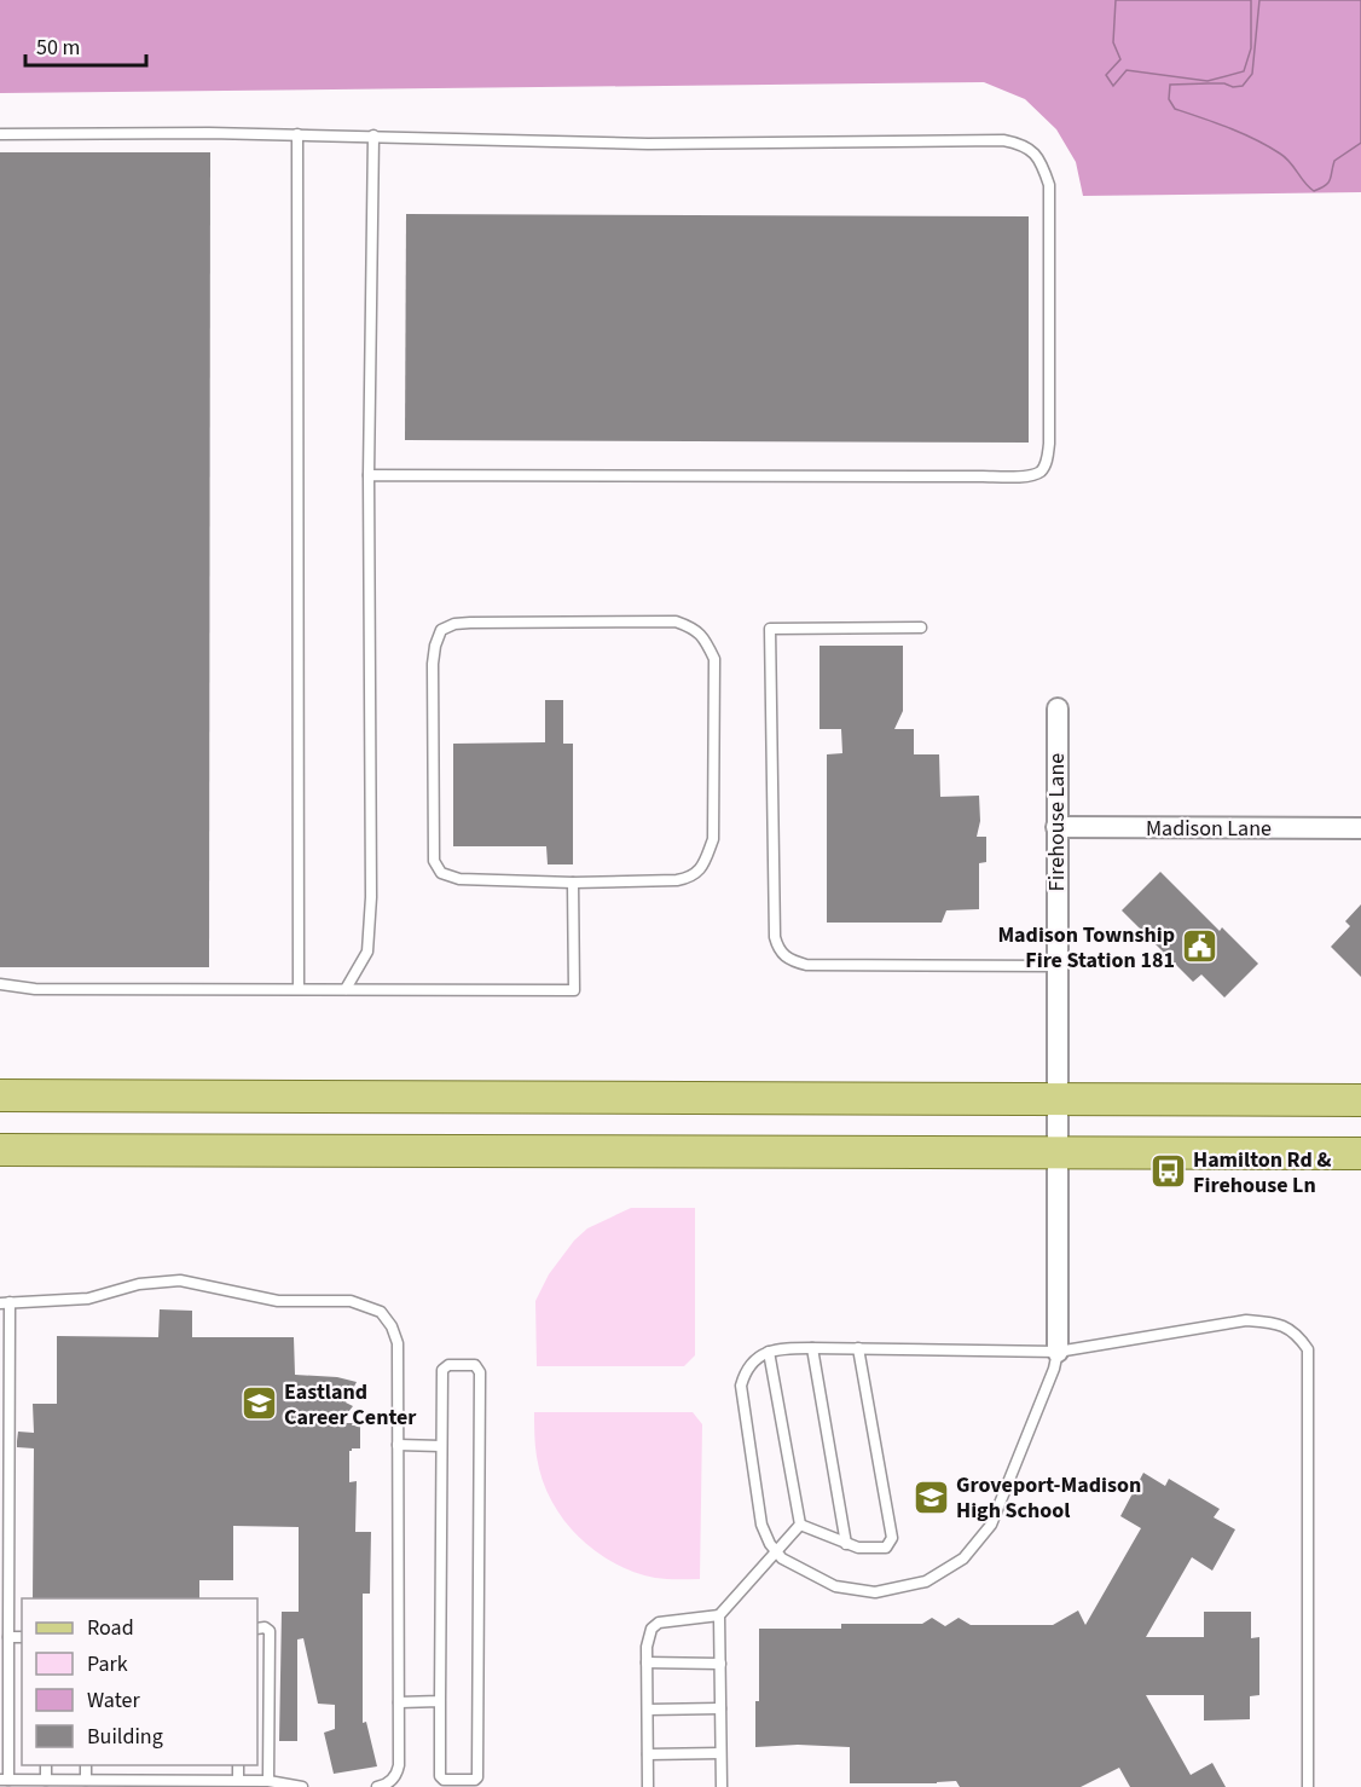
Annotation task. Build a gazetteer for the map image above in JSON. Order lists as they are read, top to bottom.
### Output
{
  "streets": {
    "street": ["Firehouse Lane", "Madison Lane"]
  },
  "crossings": [
    ["Firehouse Lane", "Madison Lane"]
  ],
  "places": {
    "public building": ["Madison Township Fire Station 181"],
    "bus stop": ["Hamilton Rd & Firehouse Ln"],
    "school or university": ["Eastland Career Center", "Groveport-Madison High School"]
  },
  "legend": [
    "Road",
    "Park",
    "Water",
    "Building"
  ],
  "scale_bar": "50 m"
}
